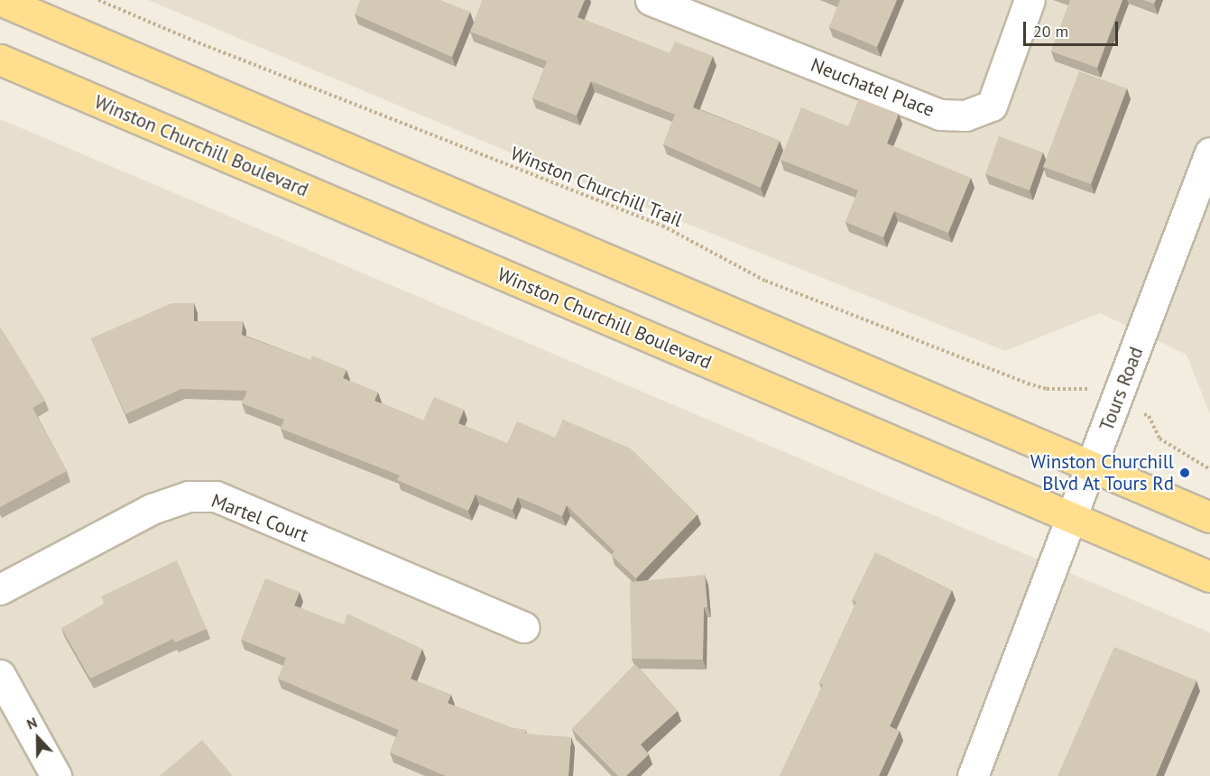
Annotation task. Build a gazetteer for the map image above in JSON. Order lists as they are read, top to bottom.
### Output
{
  "streets": {
    "main road": ["Winston Churchill Boulevard"],
    "street": ["Neuchatel Place", "Tours Road", "Martel Court"],
    "path": ["Winston Churchill Trail"]
  },
  "crossings": [
    ["Winston Churchill Boulevard", "Tours Road"]
  ],
  "places": ["Winston Churchill Blvd At Tours Rd"],
  "scale_bar": "20 m",
  "north": "top"
}
